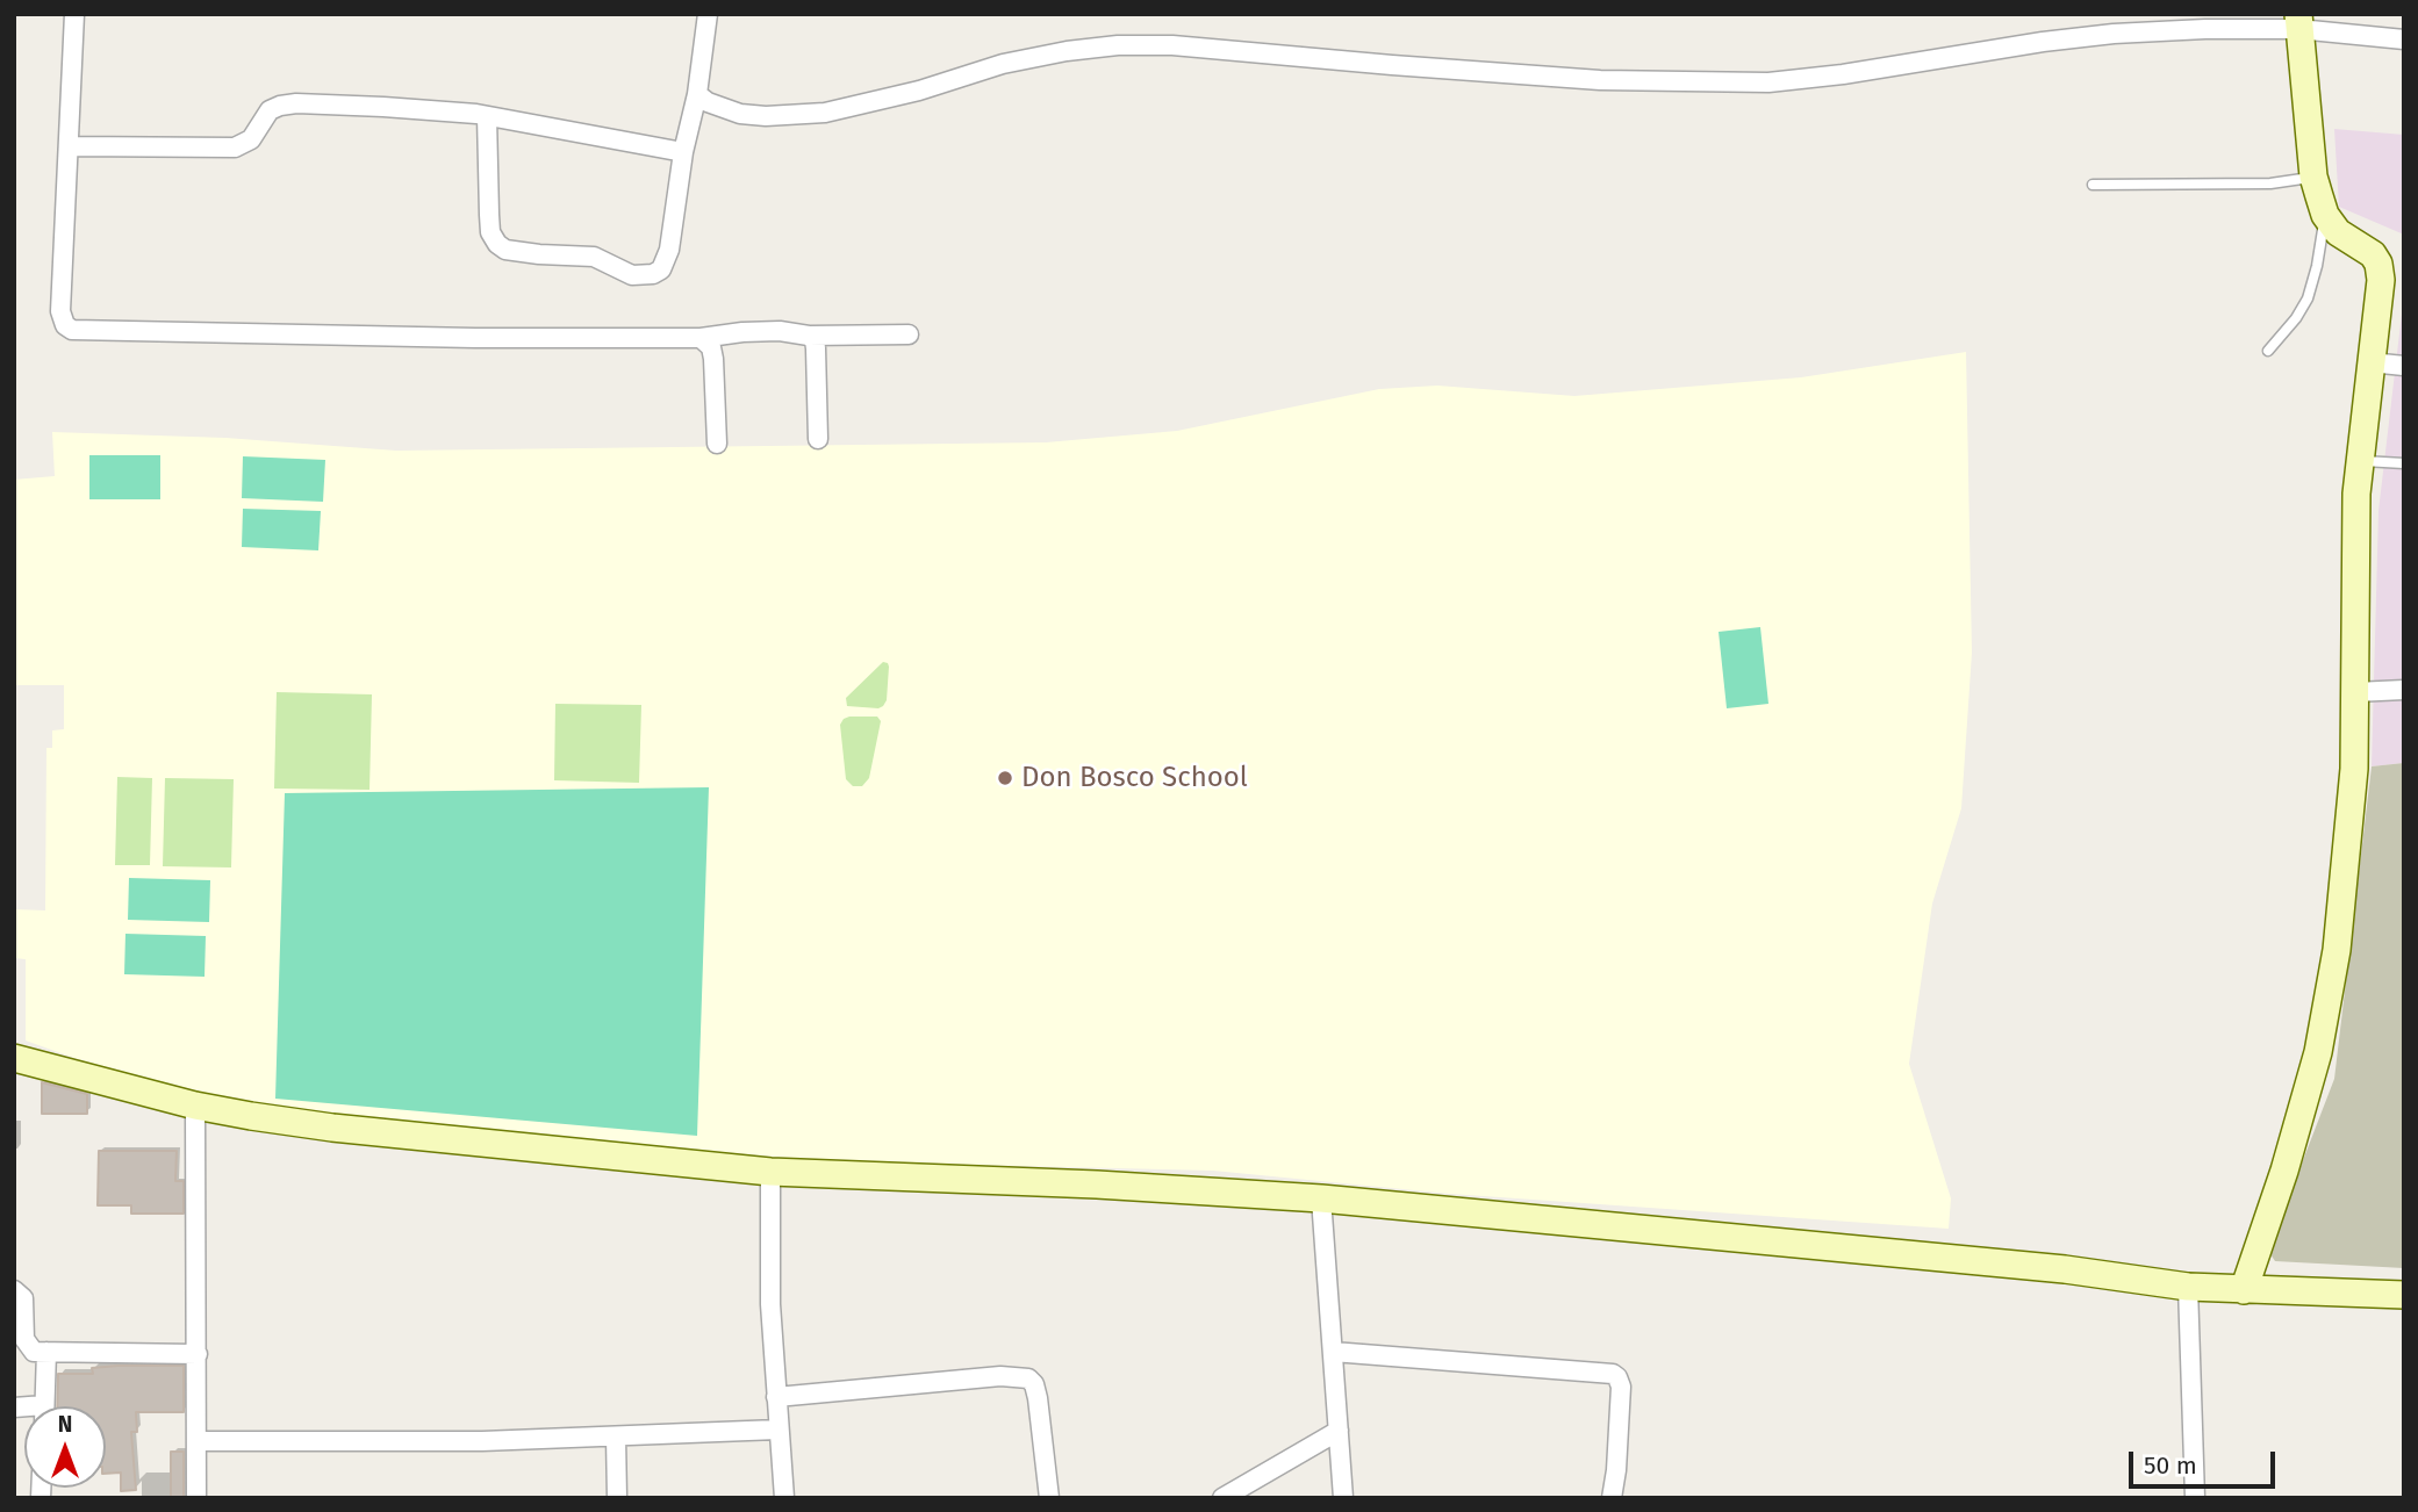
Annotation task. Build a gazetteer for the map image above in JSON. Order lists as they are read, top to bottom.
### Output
{
  "places": ["Don Bosco School"],
  "scale_bar": "50 m",
  "north": "top"
}
